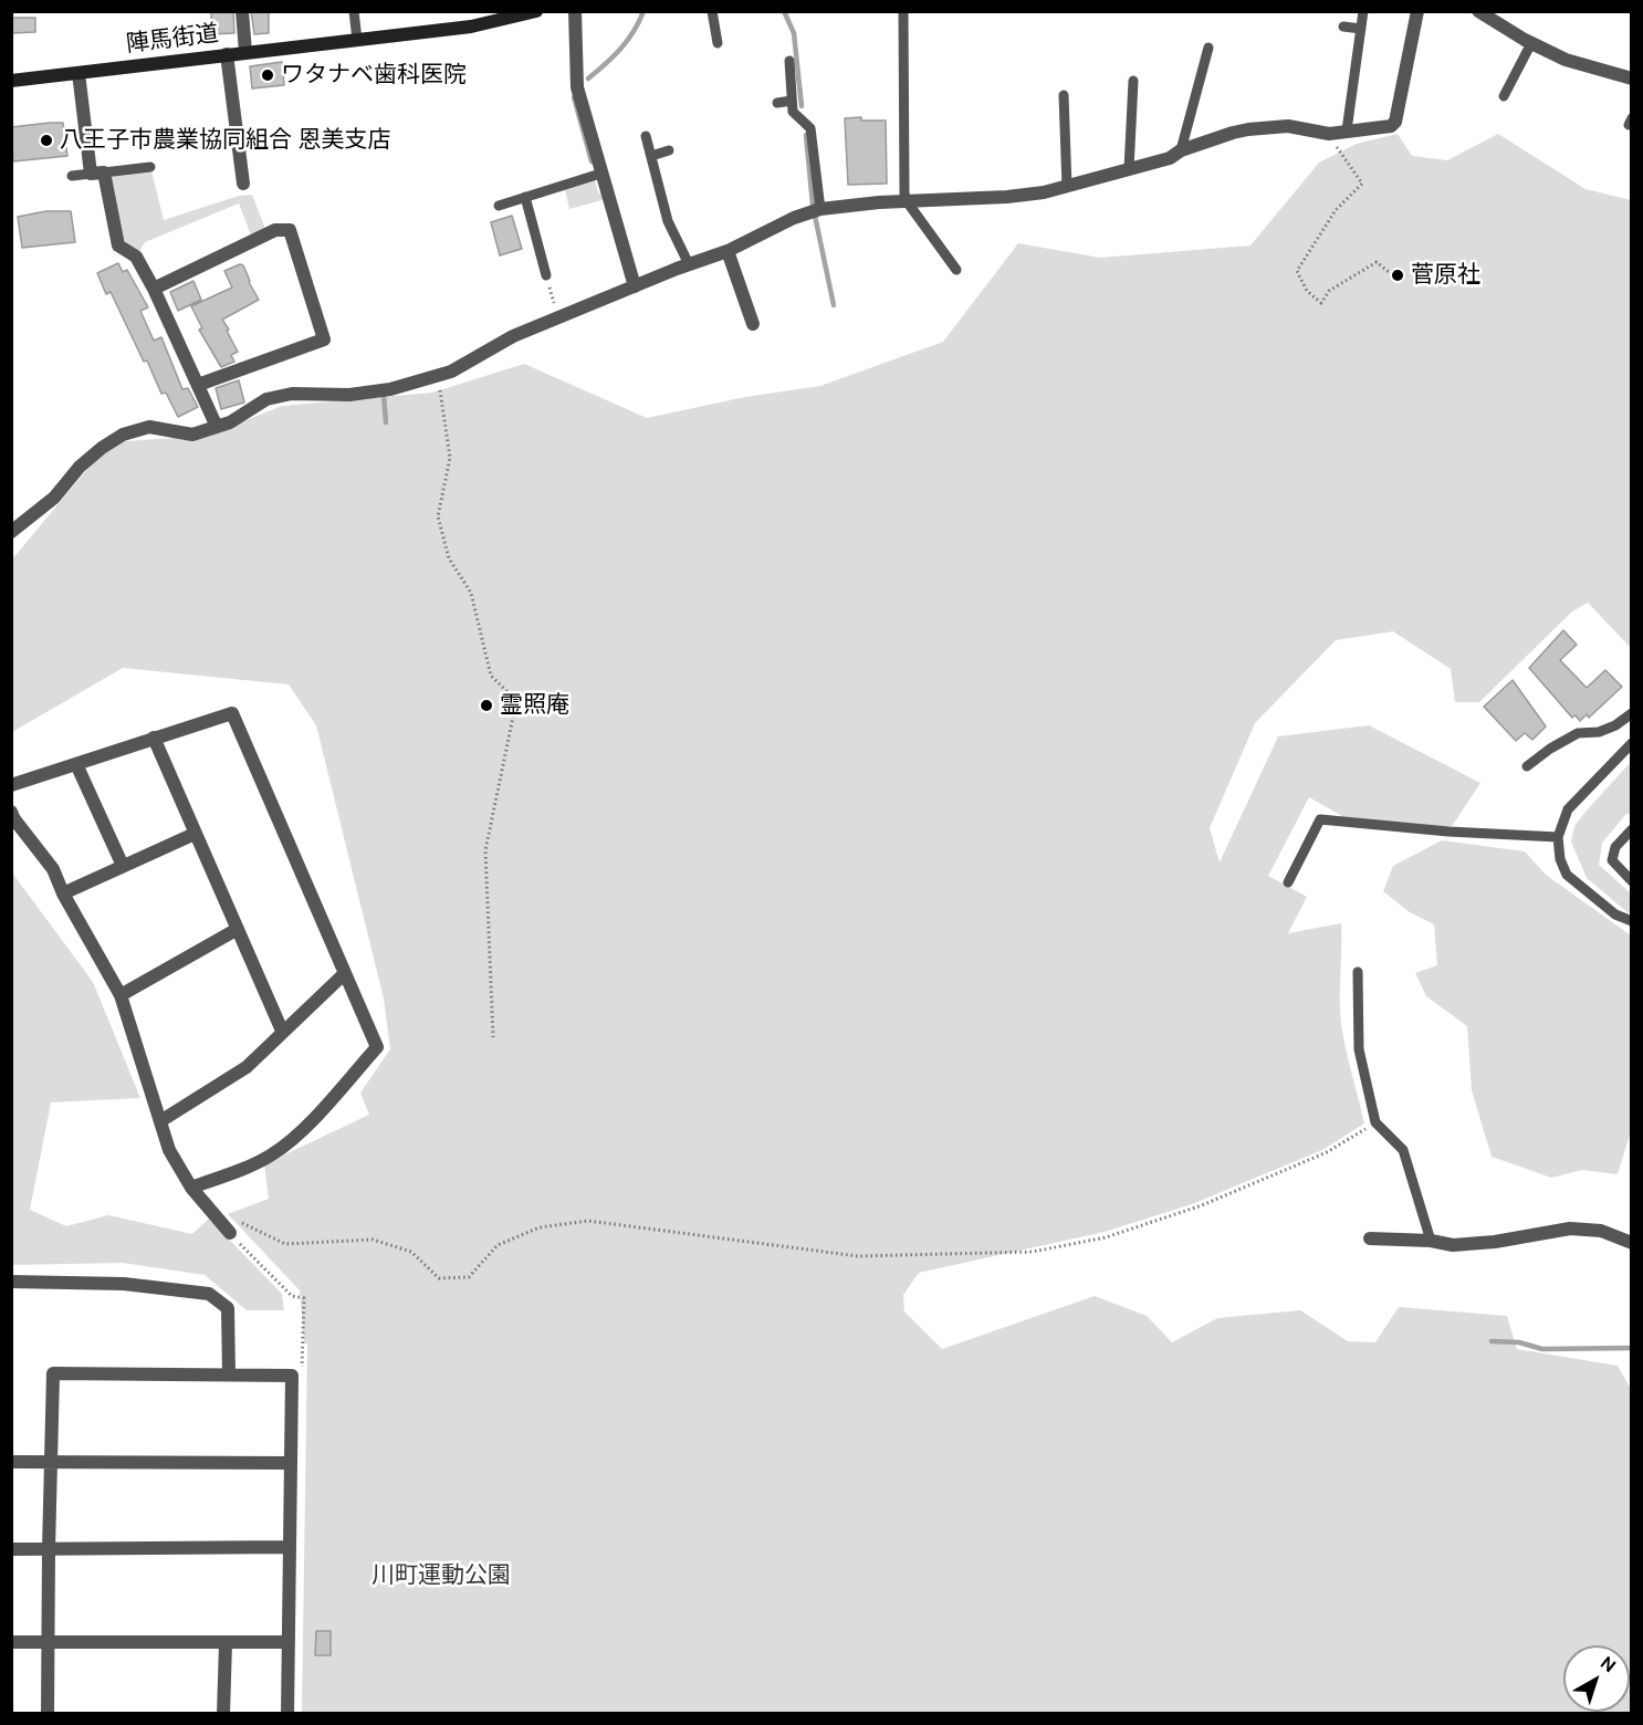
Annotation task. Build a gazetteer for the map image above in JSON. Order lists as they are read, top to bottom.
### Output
{
  "streets": {
    "main road": ["陣馬街道"]
  },
  "parks": ["川町運動公園"],
  "places": [
    "ワタナベ歯科医院",
    "八王子市農業協同組合 恩美支店",
    "菅原社",
    "霊照庵"
  ],
  "north": "top right"
}
